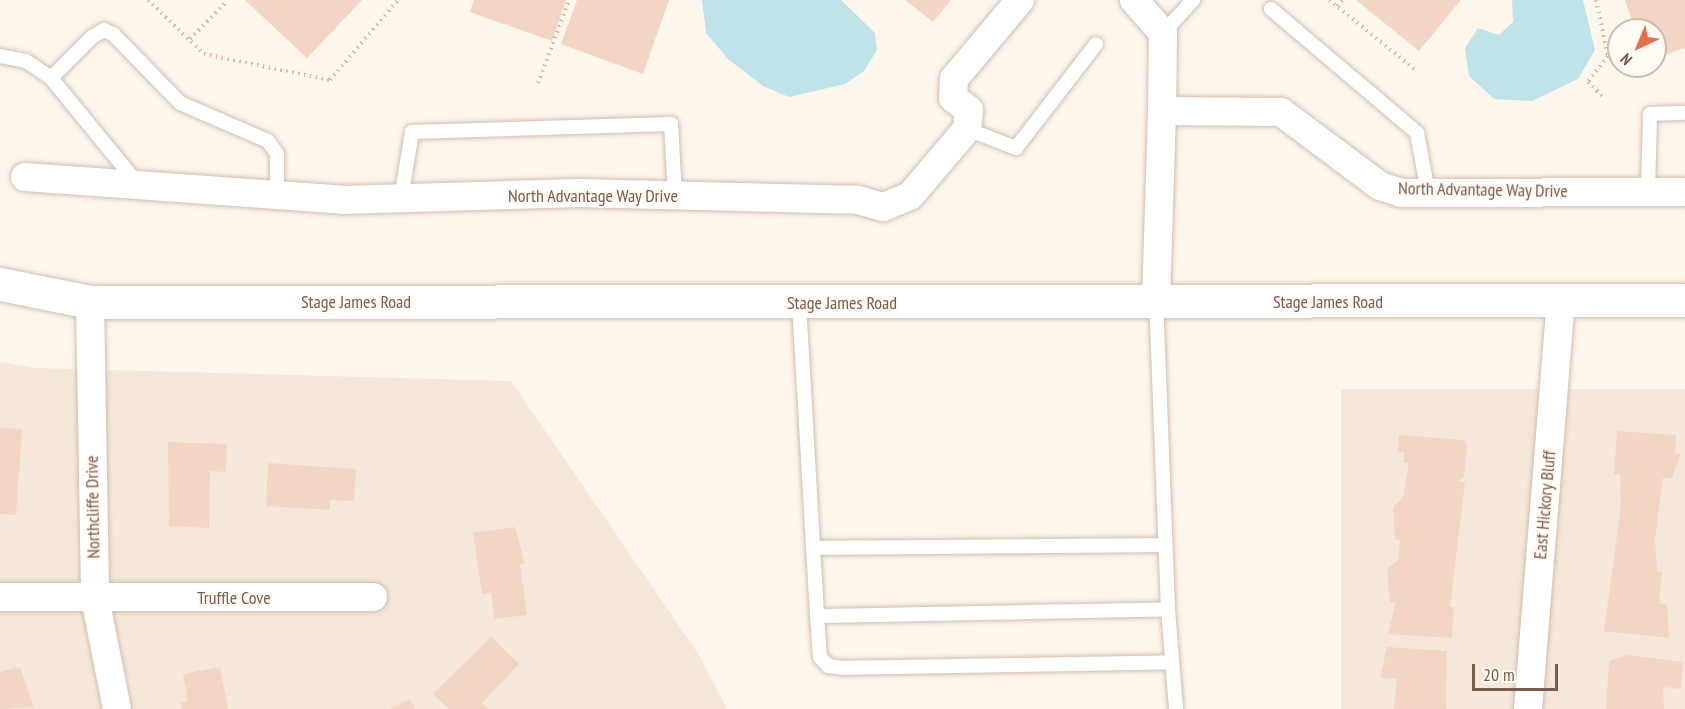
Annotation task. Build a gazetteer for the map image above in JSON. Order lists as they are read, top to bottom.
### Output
{
  "streets": {
    "main road": ["Stage James Road"],
    "street": [
      "North Advantage Way Drive",
      "East Hickory Bluff",
      "Northcliffe Drive",
      "Truffle Cove"
    ]
  },
  "crossings": [
    ["Stage James Road", "East Hickory Bluff"],
    ["Stage James Road", "Northcliffe Drive"],
    ["Northcliffe Drive", "Truffle Cove"]
  ],
  "scale_bar": "20 m",
  "north": "bottom left"
}
